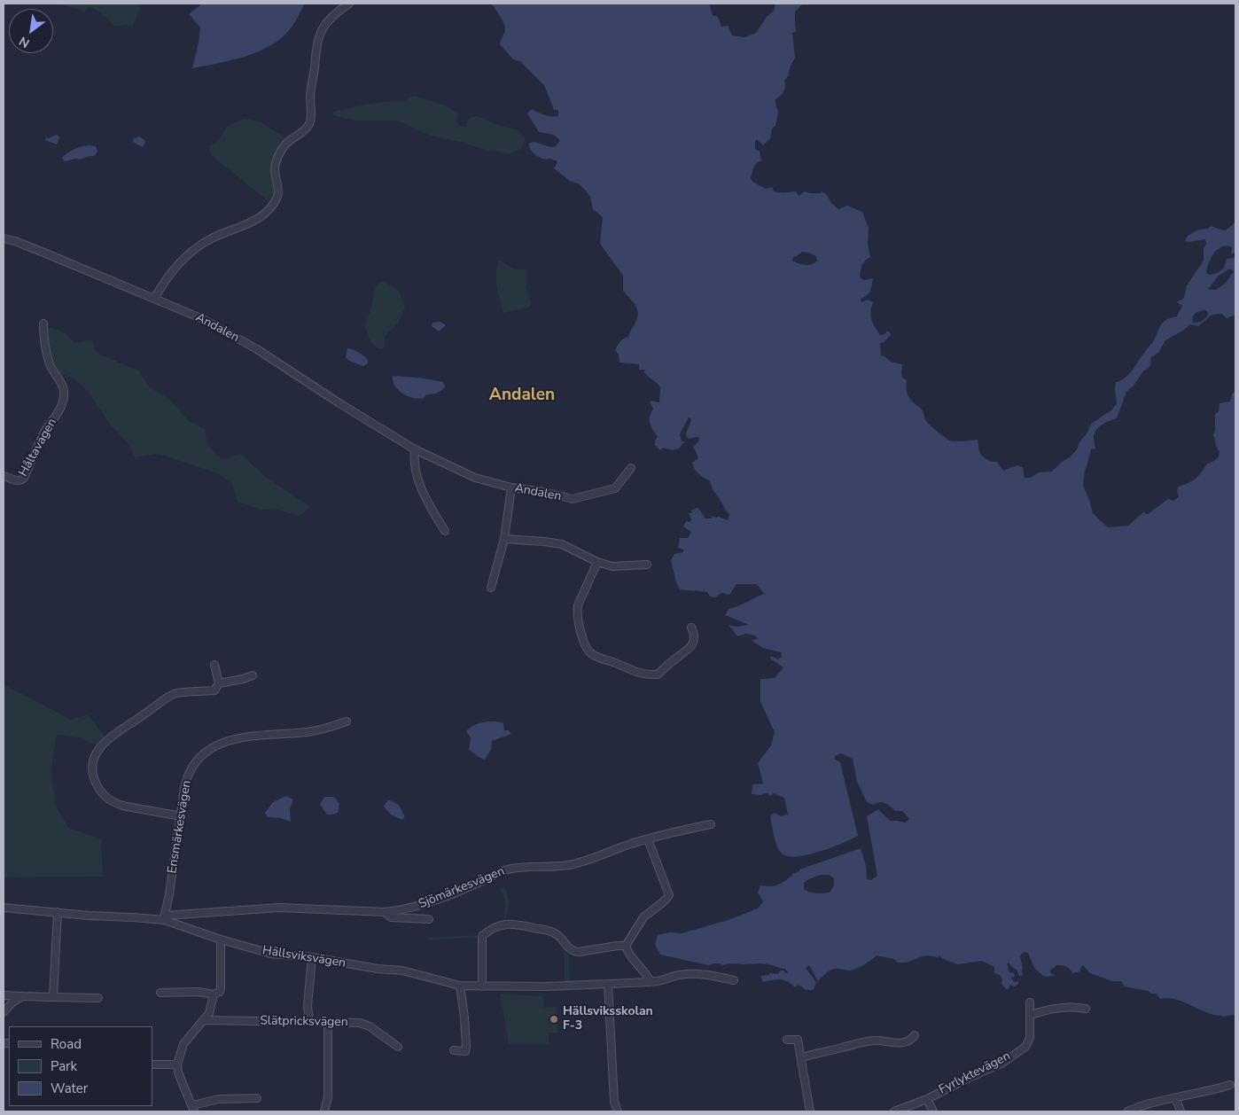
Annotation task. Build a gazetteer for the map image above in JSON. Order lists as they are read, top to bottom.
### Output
{
  "streets": {
    "street": [
      "Andalen",
      "Håltavägen",
      "Ensmärkesvägen",
      "Sjömärkesvägen",
      "Hällsviksvägen",
      "Slätpricksvägen",
      "Fyrlyktevägen"
    ]
  },
  "crossings": [
    ["Ensmärkesvägen", "Sjömärkesvägen"],
    ["Ensmärkesvägen", "Hällsviksvägen"],
    ["Sjömärkesvägen", "Hällsviksvägen"]
  ],
  "districts": ["Andalen"],
  "places": ["Hällsviksskolan F-3"],
  "legend": ["Road", "Park", "Water"],
  "north": "bottom left"
}
